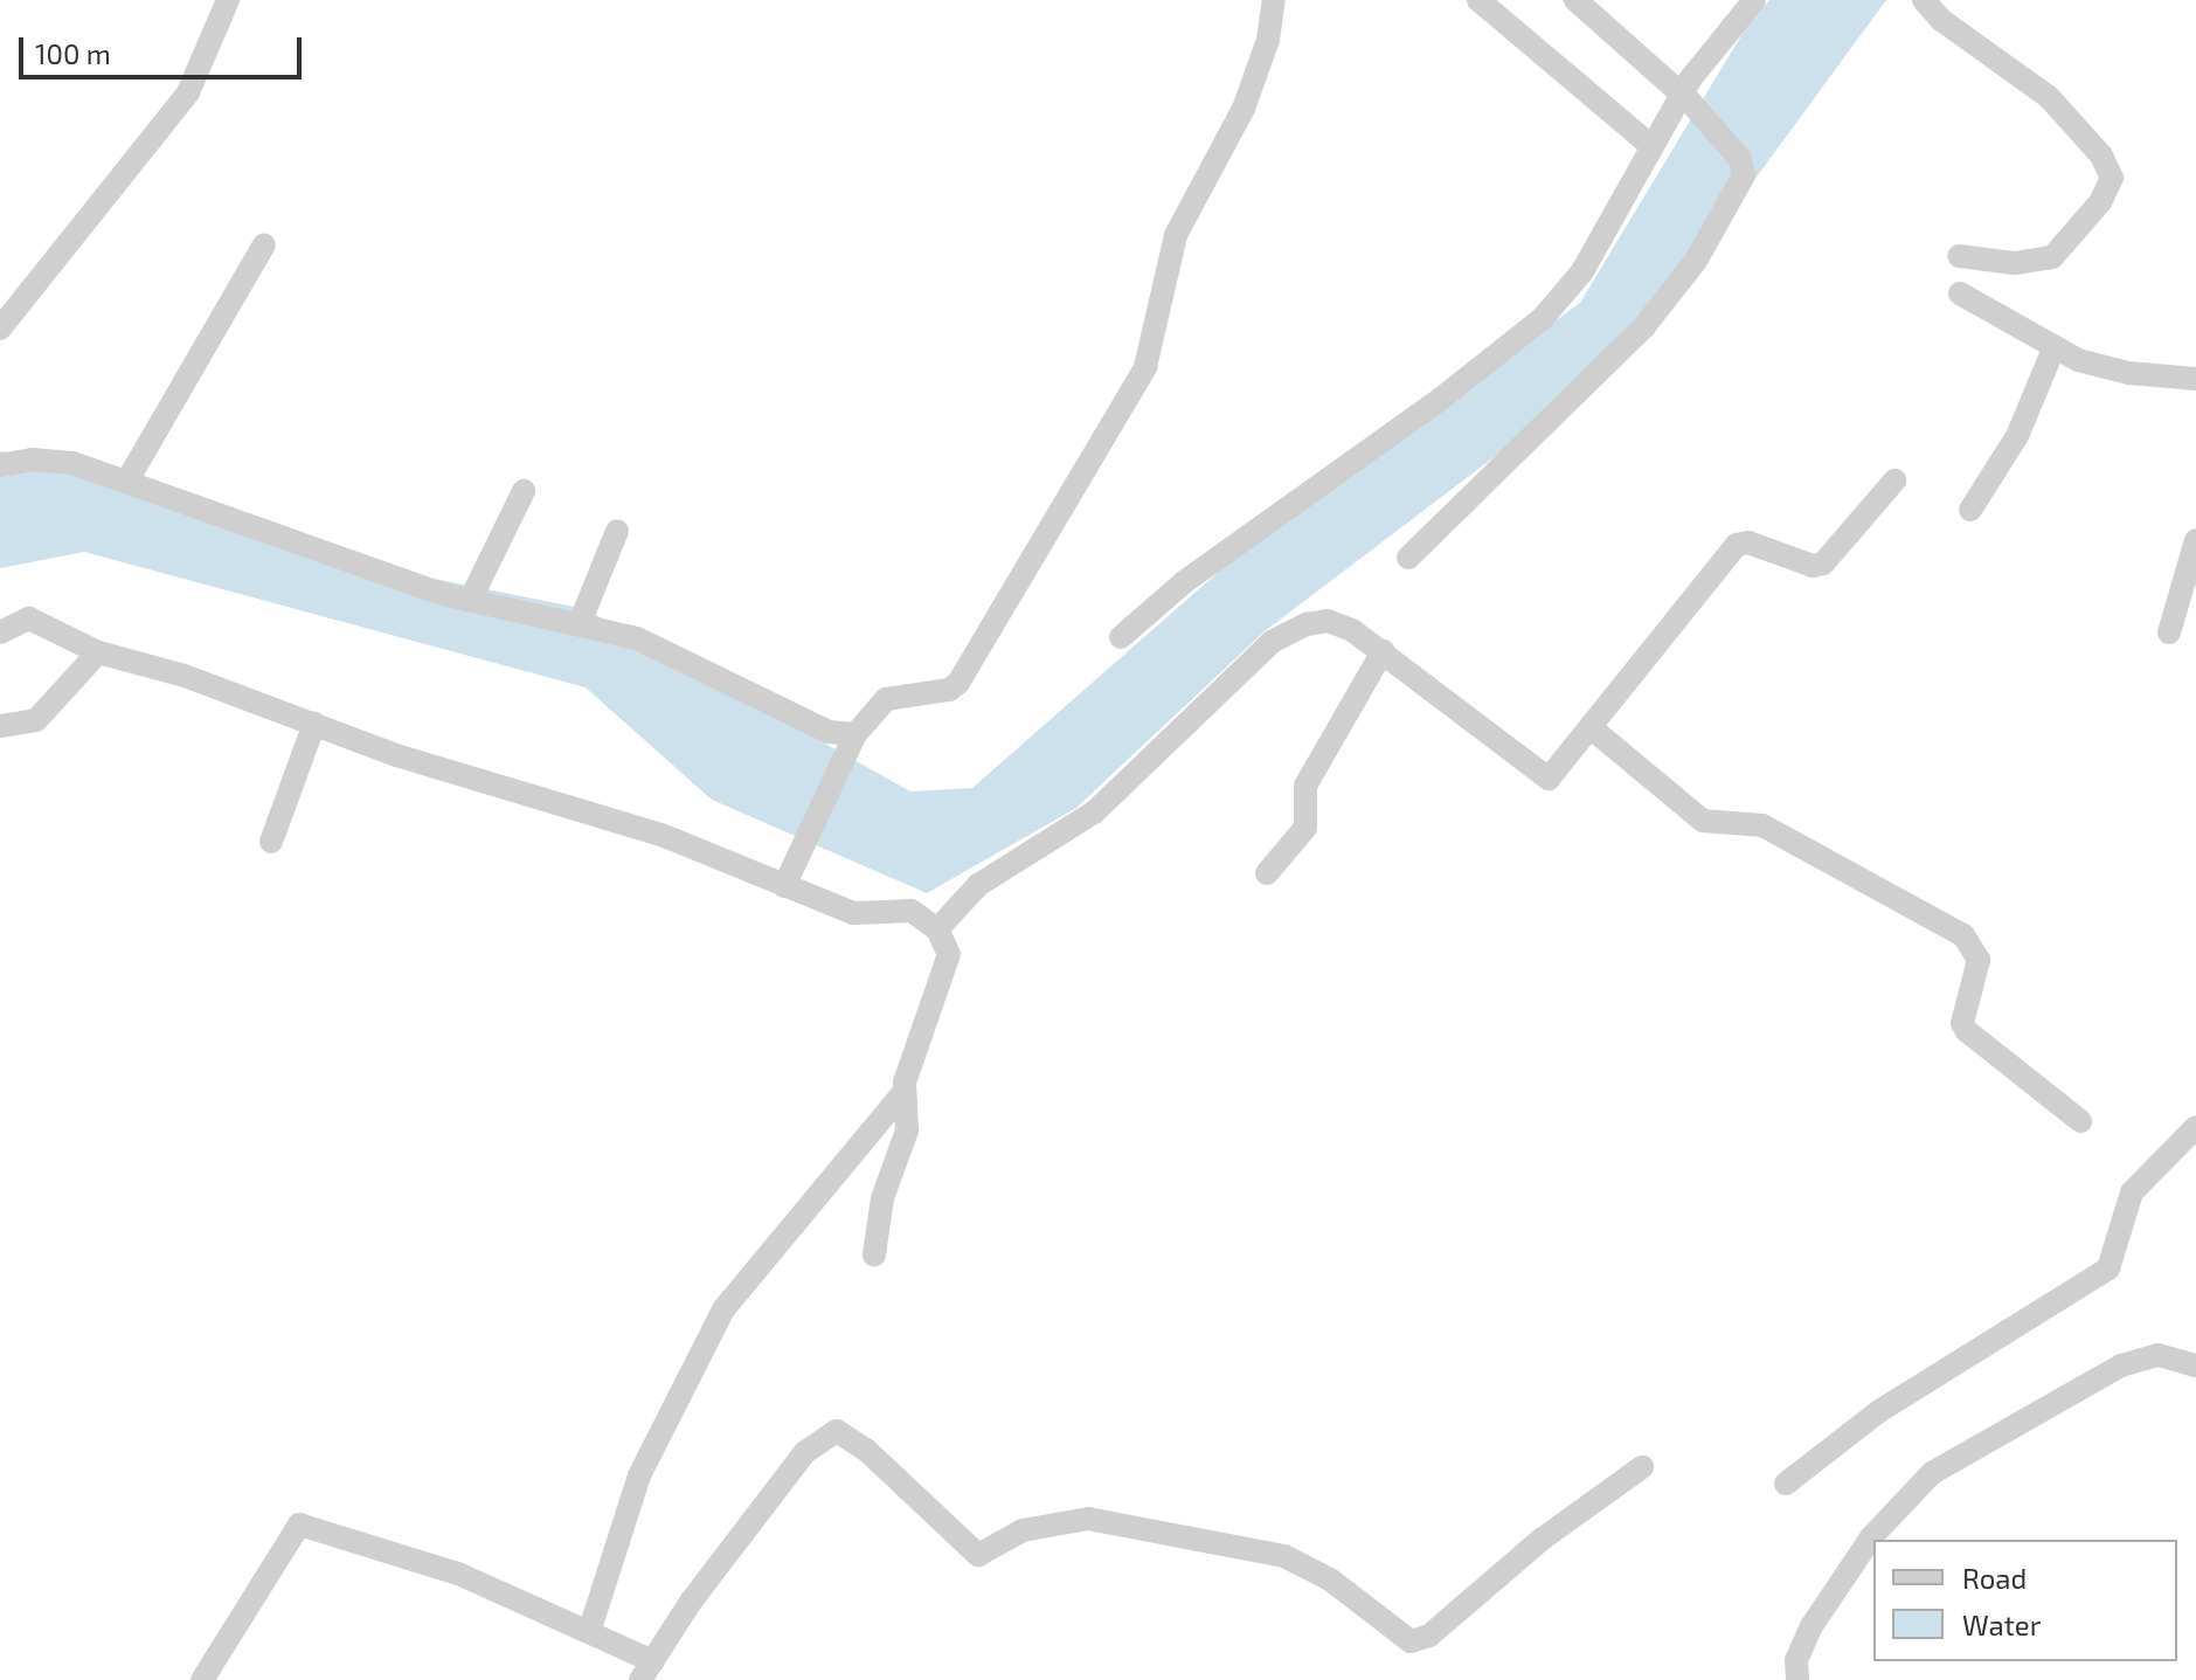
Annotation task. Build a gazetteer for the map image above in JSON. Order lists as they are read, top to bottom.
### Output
{
  "legend": ["Road", "Water"],
  "scale_bar": "100 m"
}
